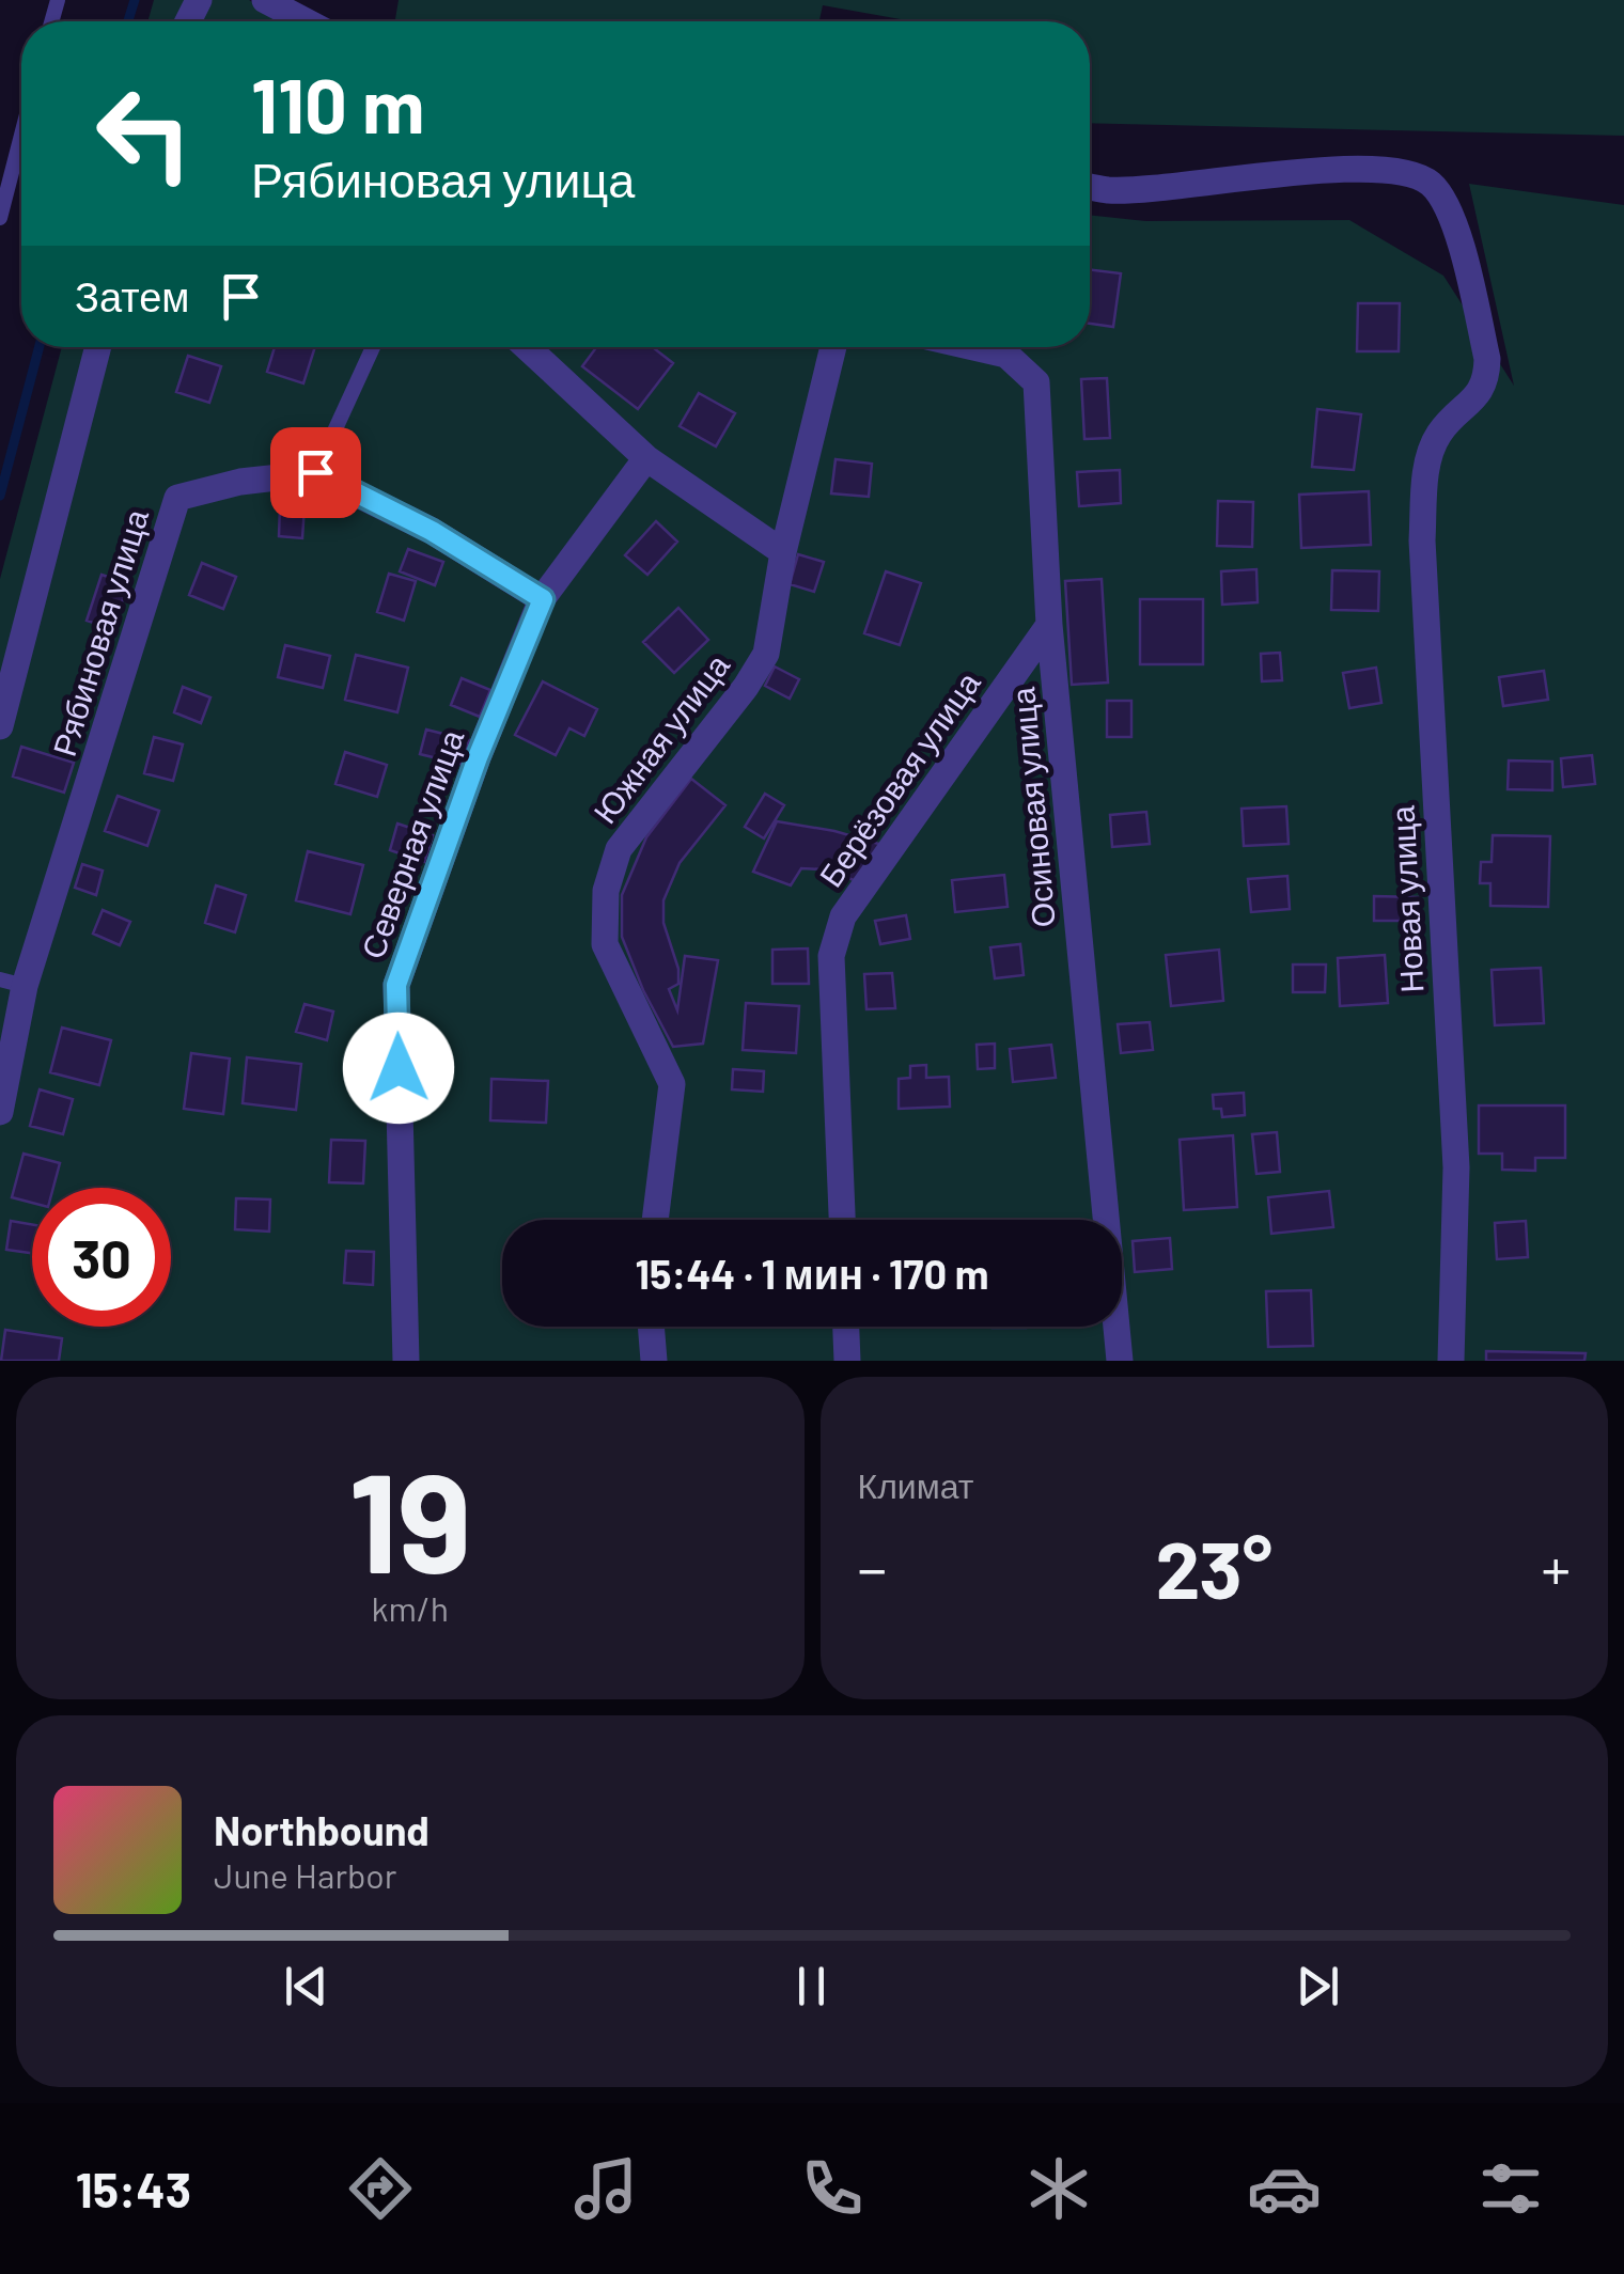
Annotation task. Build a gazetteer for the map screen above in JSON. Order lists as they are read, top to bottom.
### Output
{
  "streets": {
    "street": [
      "Рябиновая улица",
      "Южная улица",
      "Берёзовая улица",
      "Осиновая улица",
      "Северная улица",
      "Новая улица"
    ]
  },
  "crossings": [
    ["Берёзовая улица", "Осиновая улица"]
  ],
  "page": {
    "turn": ["110 m", "Рябиновая улица"],
    "then": "Затем",
    "limit": "30",
    "trip": "15:44 · 1 мин · 170 m",
    "tile": [
      ["19", "km/h"],
      "Климат"
    ],
    "heat": ["−", "23°", "+"],
    "song": ["Northbound", "June Harbor"],
    "tabs": "15:43"
  }
}
